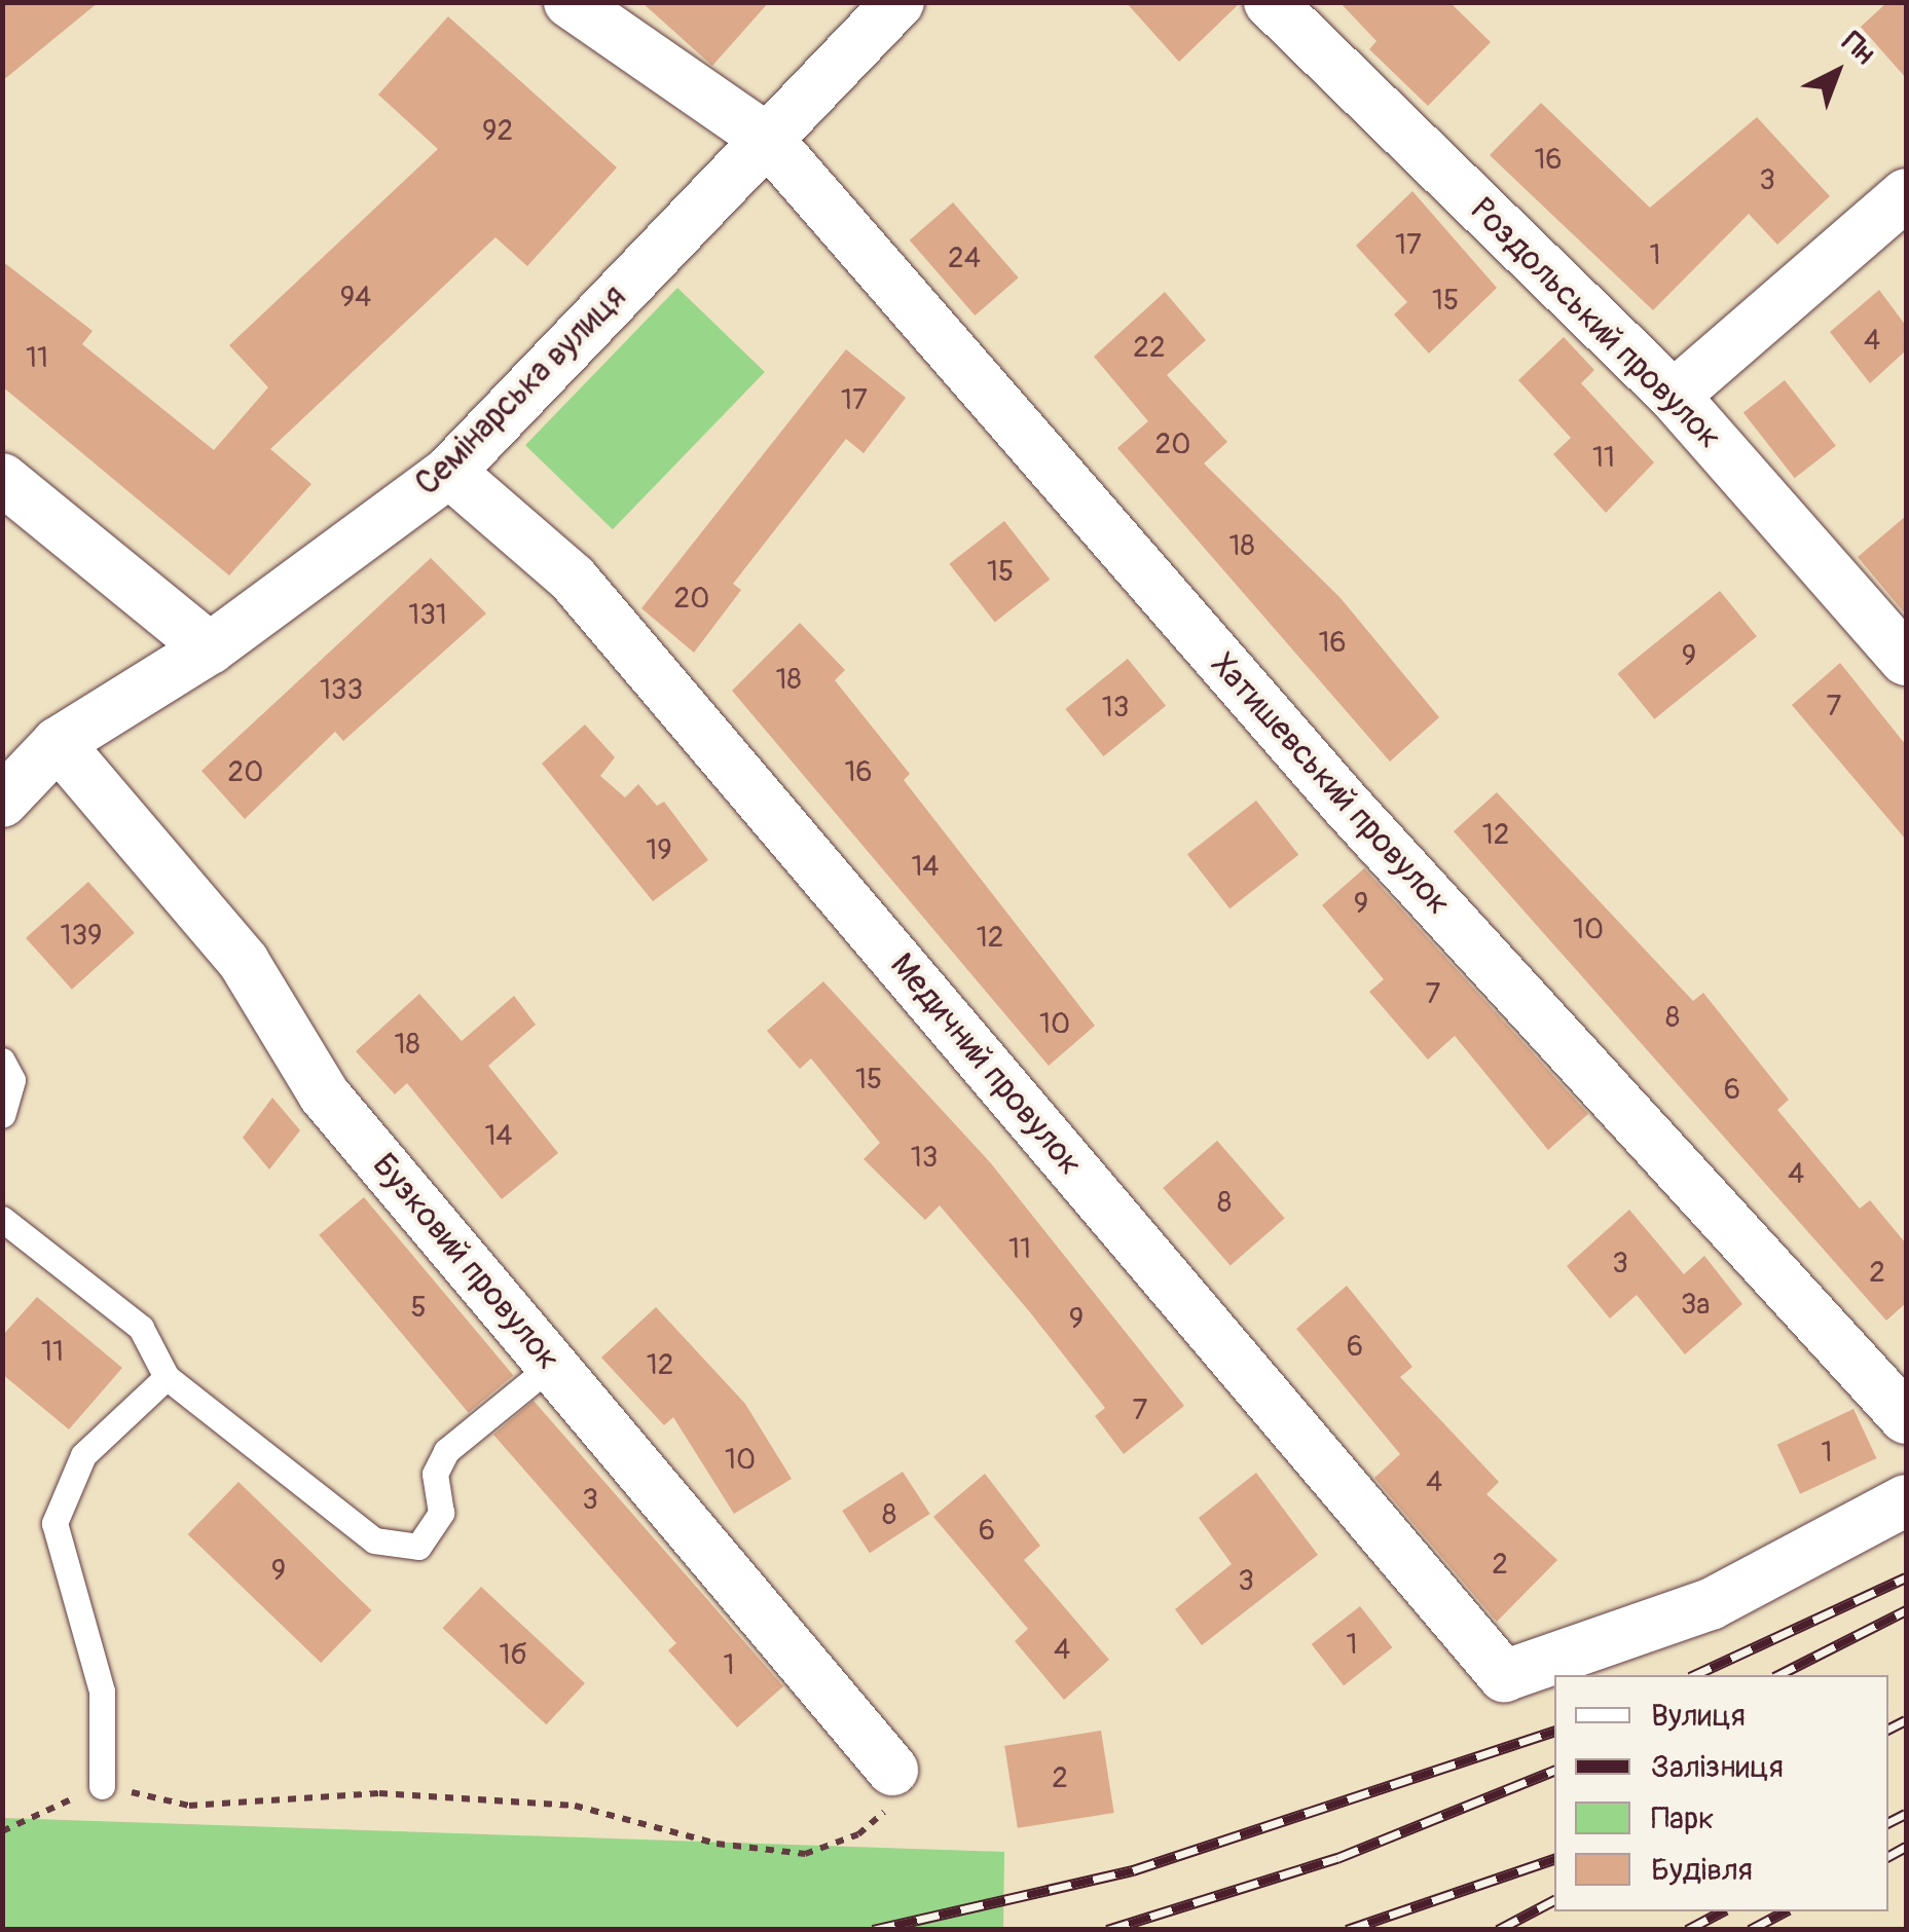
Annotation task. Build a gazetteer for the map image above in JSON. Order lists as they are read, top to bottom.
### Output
{
  "streets": {
    "street": [
      "Роздольський провулок",
      "Семінарська вулиця",
      "Хатишевський провулок",
      "Медичний провулок",
      "Бузковий провулок"
    ]
  },
  "crossings": [
    ["Семінарська вулиця", "Хатишевський провулок"],
    ["Семінарська вулиця", "Медичний провулок"],
    ["Семінарська вулиця", "Бузковий провулок"]
  ],
  "house_numbers": [
    "92",
    "16",
    "3",
    "17",
    "1",
    "24",
    "94",
    "15",
    "4",
    "22",
    "11",
    "17",
    "20",
    "11",
    "18",
    "15",
    "20",
    "131",
    "16",
    "9",
    "18",
    "133",
    "7",
    "13",
    "20",
    "16",
    "12",
    "19",
    "14",
    "9",
    "10",
    "139",
    "12",
    "7",
    "8",
    "10",
    "18",
    "15",
    "6",
    "14",
    "13",
    "4",
    "8",
    "11",
    "3",
    "2",
    "3а",
    "5",
    "9",
    "6",
    "11",
    "12",
    "7",
    "1",
    "10",
    "4",
    "3",
    "8",
    "6",
    "2",
    "9",
    "3",
    "1",
    "4",
    "1б",
    "1",
    "2"
  ],
  "legend": [
    "Вулиця",
    "Залізниця",
    "Парк",
    "Будівля"
  ],
  "north": "top right"
}
